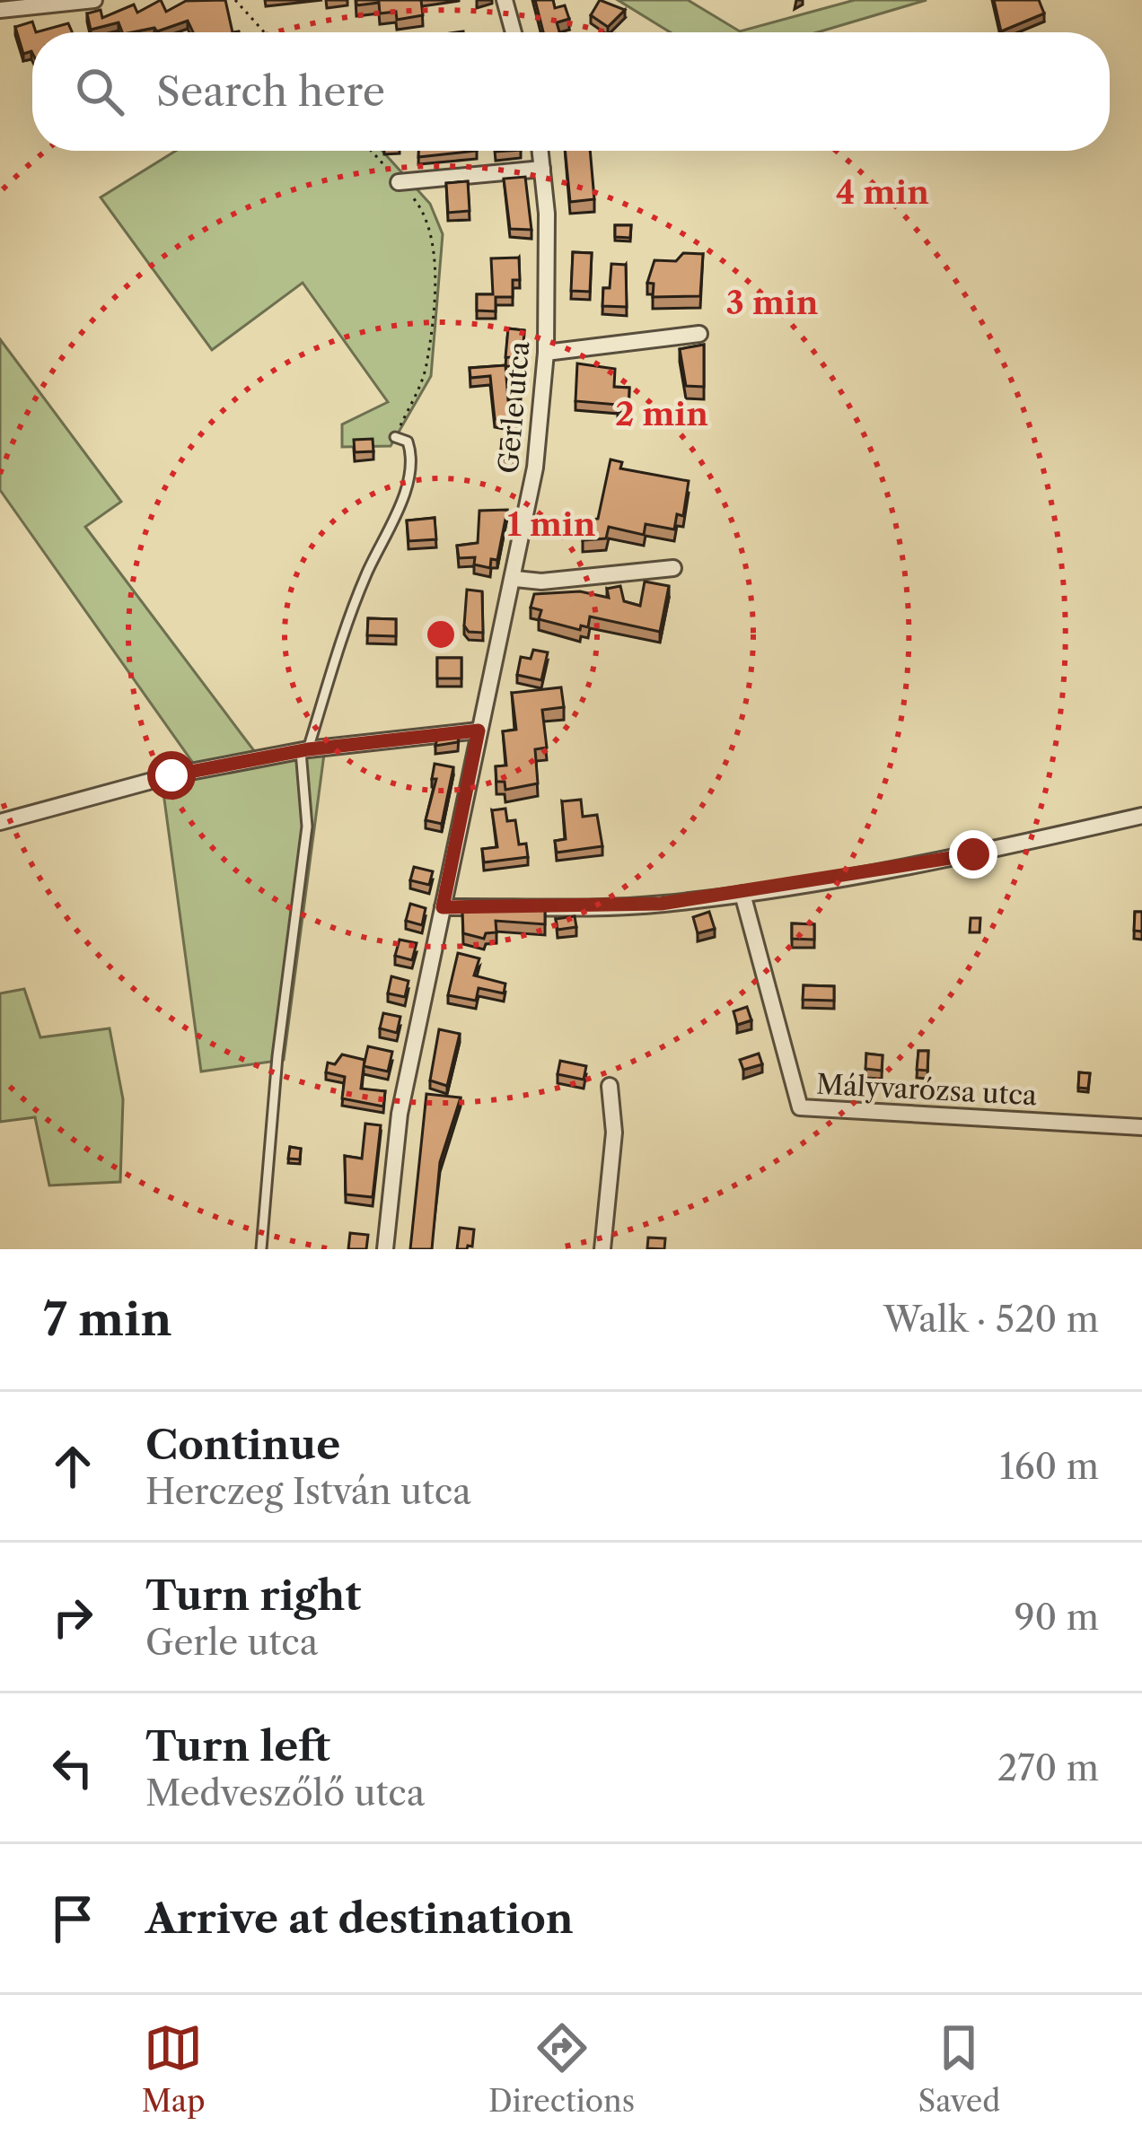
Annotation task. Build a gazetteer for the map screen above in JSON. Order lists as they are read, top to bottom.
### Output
{
  "streets": {
    "street": ["Gerle utca", "Mályvarózsa utca"]
  },
  "page": {
    "search": "Search here",
    "heading": ["7 min", "Walk · 520 m"],
    "list": [
      ["Continue", "Herczeg István utca", "160 m"],
      ["Turn right", "Gerle utca", "90 m"],
      ["Turn left", "Medveszőlő utca", "270 m"],
      "Arrive at destination"
    ],
    "nav": ["Map", "Directions", "Saved"]
  },
  "rings": [
    "4 min",
    "3 min",
    "2 min",
    "1 min"
  ]
}
